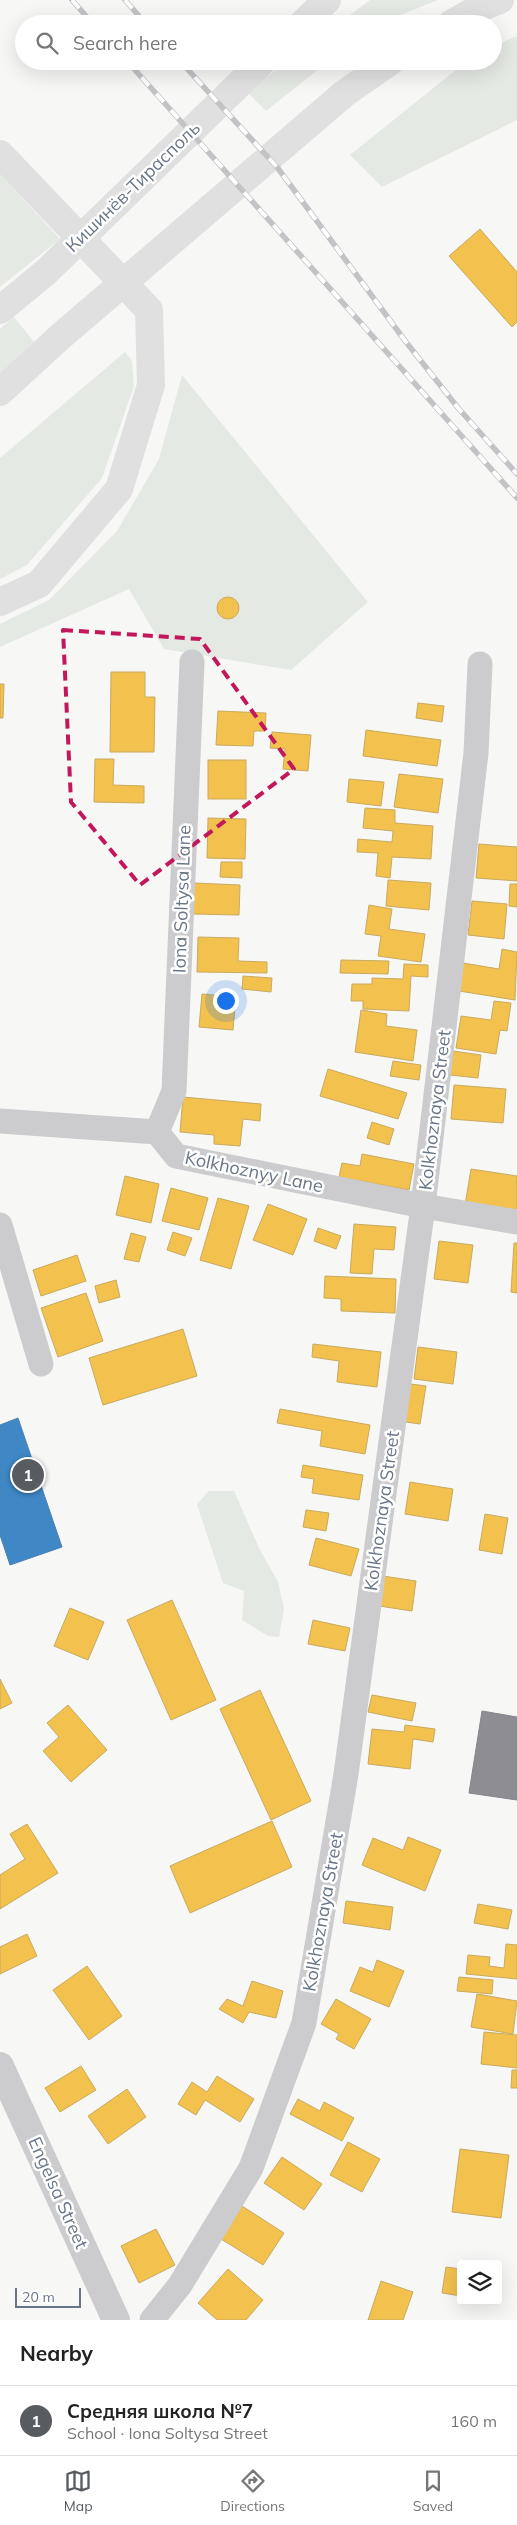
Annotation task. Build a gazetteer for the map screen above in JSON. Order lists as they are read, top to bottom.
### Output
{
  "streets": {
    "main road": ["Кишинёв-Тирасполь"],
    "street": [
      "Iona Soltysa Lane",
      "Kolkhoznaya Street",
      "Kolkhoznyy Lane",
      "Engelsa Street"
    ]
  },
  "crossings": [
    ["Iona Soltysa Lane", "Kolkhoznyy Lane"],
    ["Kolkhoznaya Street", "Kolkhoznyy Lane"]
  ],
  "scale_bar": "20 m",
  "page": {
    "search": "Search here",
    "pins": "1",
    "scale": "20 m",
    "heading": "Nearby",
    "list": [
      {
        "mark": "1",
        "name": "Средняя школа №7",
        "note": "School · Iona Soltysa Street",
        "value": "160 m"
      }
    ],
    "nav": ["Map", "Directions", "Saved"]
  }
}
